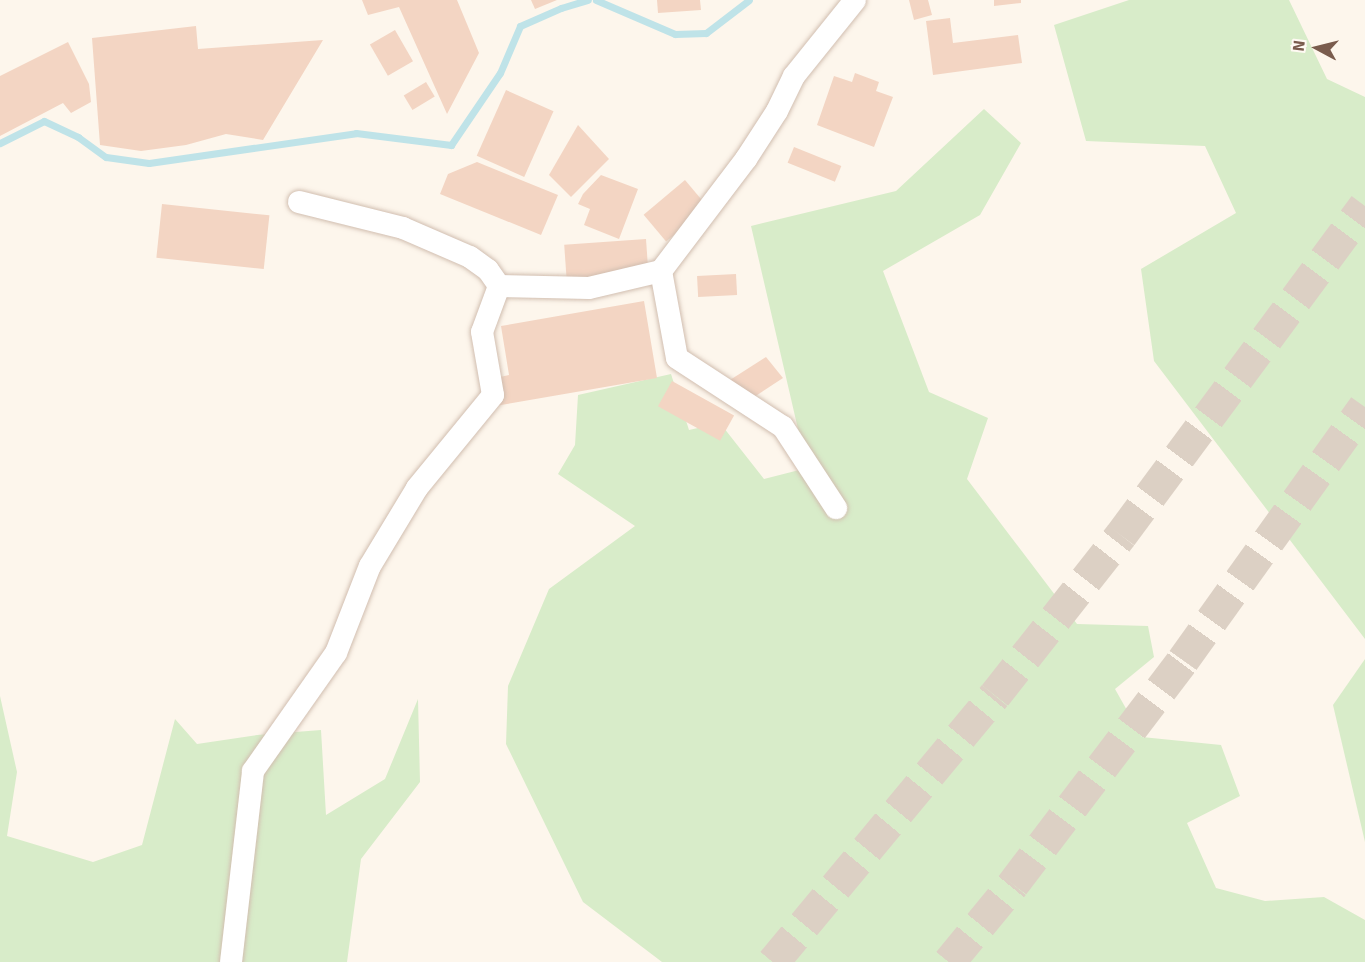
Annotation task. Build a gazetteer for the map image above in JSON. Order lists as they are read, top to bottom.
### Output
{
  "north": "left"
}
